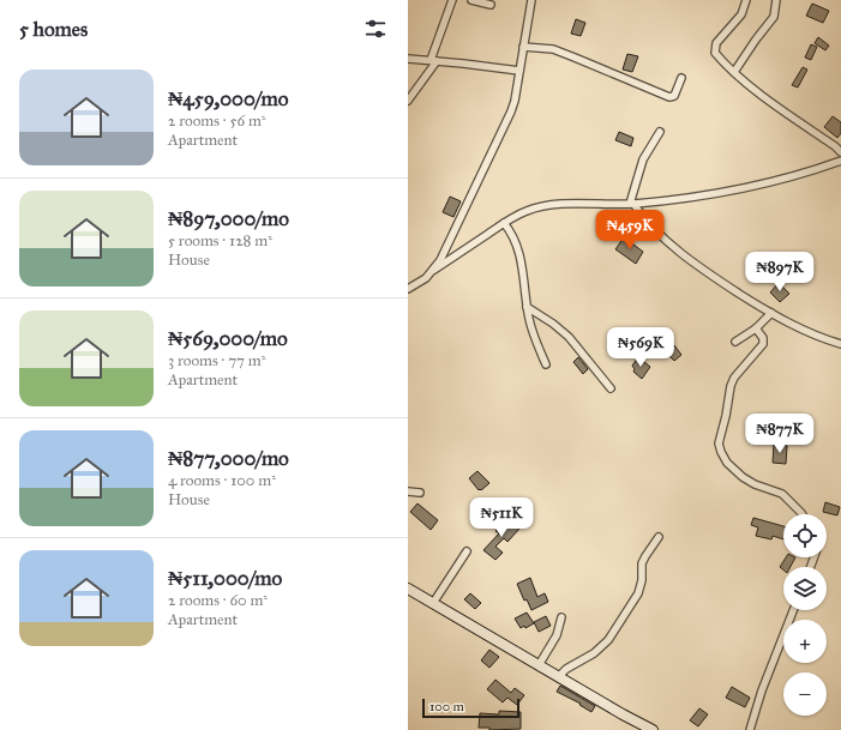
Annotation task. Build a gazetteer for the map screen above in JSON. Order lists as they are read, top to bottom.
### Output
{
  "scale_bar": "100 m",
  "page": {
    "heading": "5 homes",
    "list": [
      {
        "name": "₦459,000/mo",
        "note": "2 rooms · 56 m² · Apartment"
      },
      {
        "name": "₦897,000/mo",
        "note": "5 rooms · 128 m² · House"
      },
      {
        "name": "₦569,000/mo",
        "note": "3 rooms · 77 m² · Apartment"
      },
      {
        "name": "₦877,000/mo",
        "note": "4 rooms · 100 m² · House"
      },
      {
        "name": "₦511,000/mo",
        "note": "2 rooms · 60 m² · Apartment"
      }
    ],
    "price": [
      "₦459K",
      "₦897K",
      "₦569K",
      "₦877K",
      "₦511K"
    ],
    "map_buttons": ["+", "−"],
    "scale": "100 m"
  }
}
